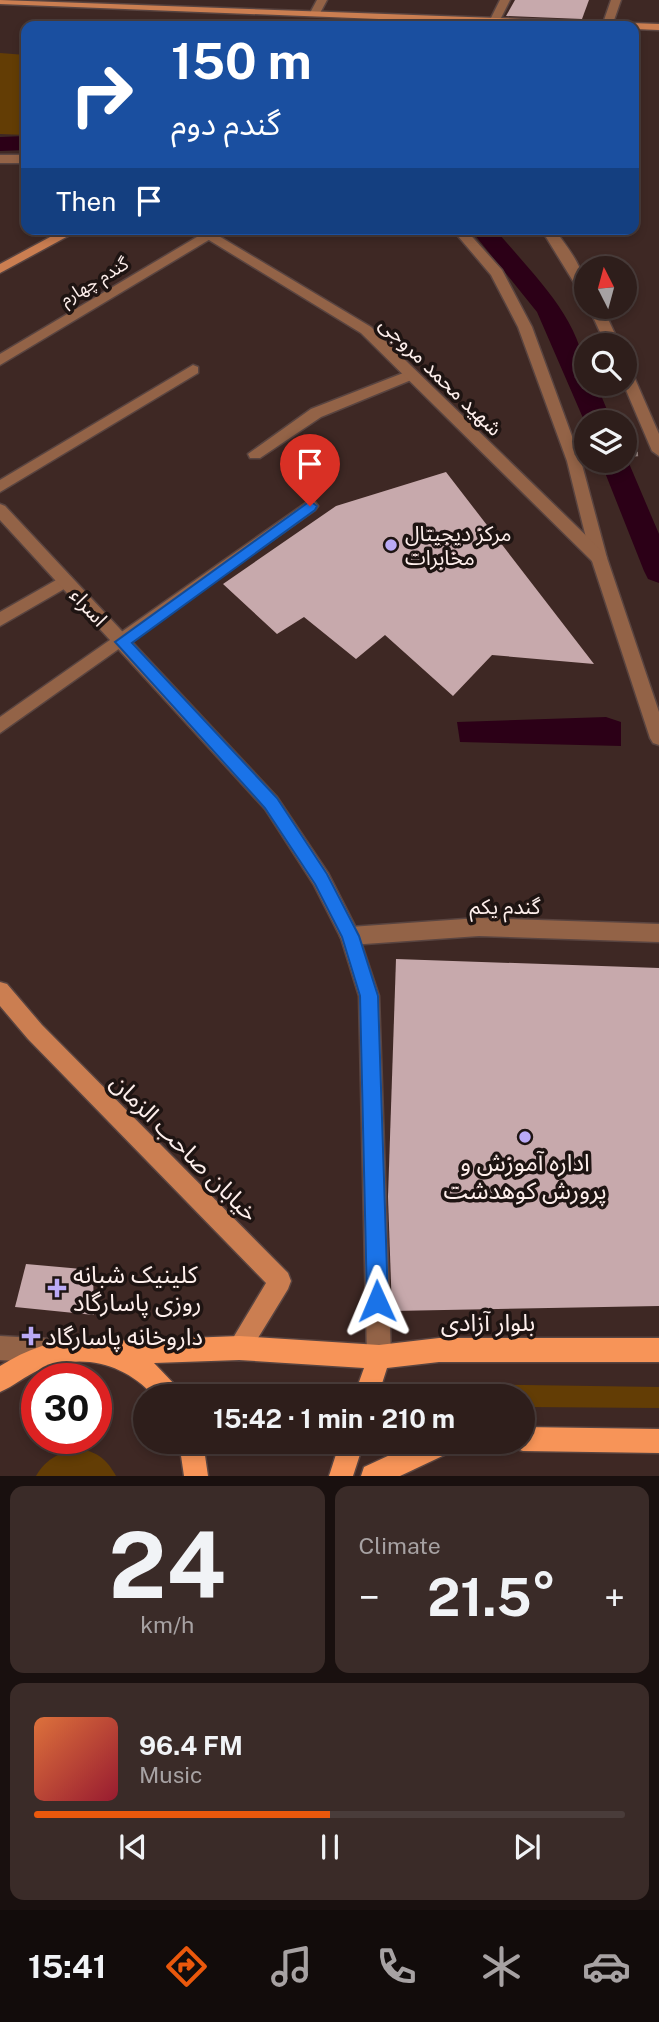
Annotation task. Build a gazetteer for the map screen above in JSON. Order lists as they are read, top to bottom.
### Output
{
  "streets": {
    "main road": ["خیابان صاحب الزمان", "بلوار آزادی"],
    "street": [
      "گندم چهارم",
      "شهید محمد مروجی",
      "اسراء",
      "گندم یکم"
    ]
  },
  "crossings": [
    ["اسراء", "گندم یکم"],
    ["اسراء", "بلوار آزادی"],
    ["خیابان صاحب الزمان", "بلوار آزادی"]
  ],
  "places": {
    "other": ["مرکز دیجیتال مخابرات", "اداره آموزش و پرورش کوهدشت"],
    "health": ["کلینیک شبانه روزی پاسارگاد", "داروخانه پاسارگاد"]
  },
  "north": "top",
  "page": {
    "turn": ["150 m", "گندم دوم"],
    "then": "Then",
    "limit": "30",
    "trip": "15:42 · 1 min · 210 m",
    "tile": [
      ["24", "km/h"],
      "Climate"
    ],
    "heat": ["−", "21.5°", "+"],
    "song": ["96.4 FM", "Music"],
    "tabs": "15:41"
  }
}
